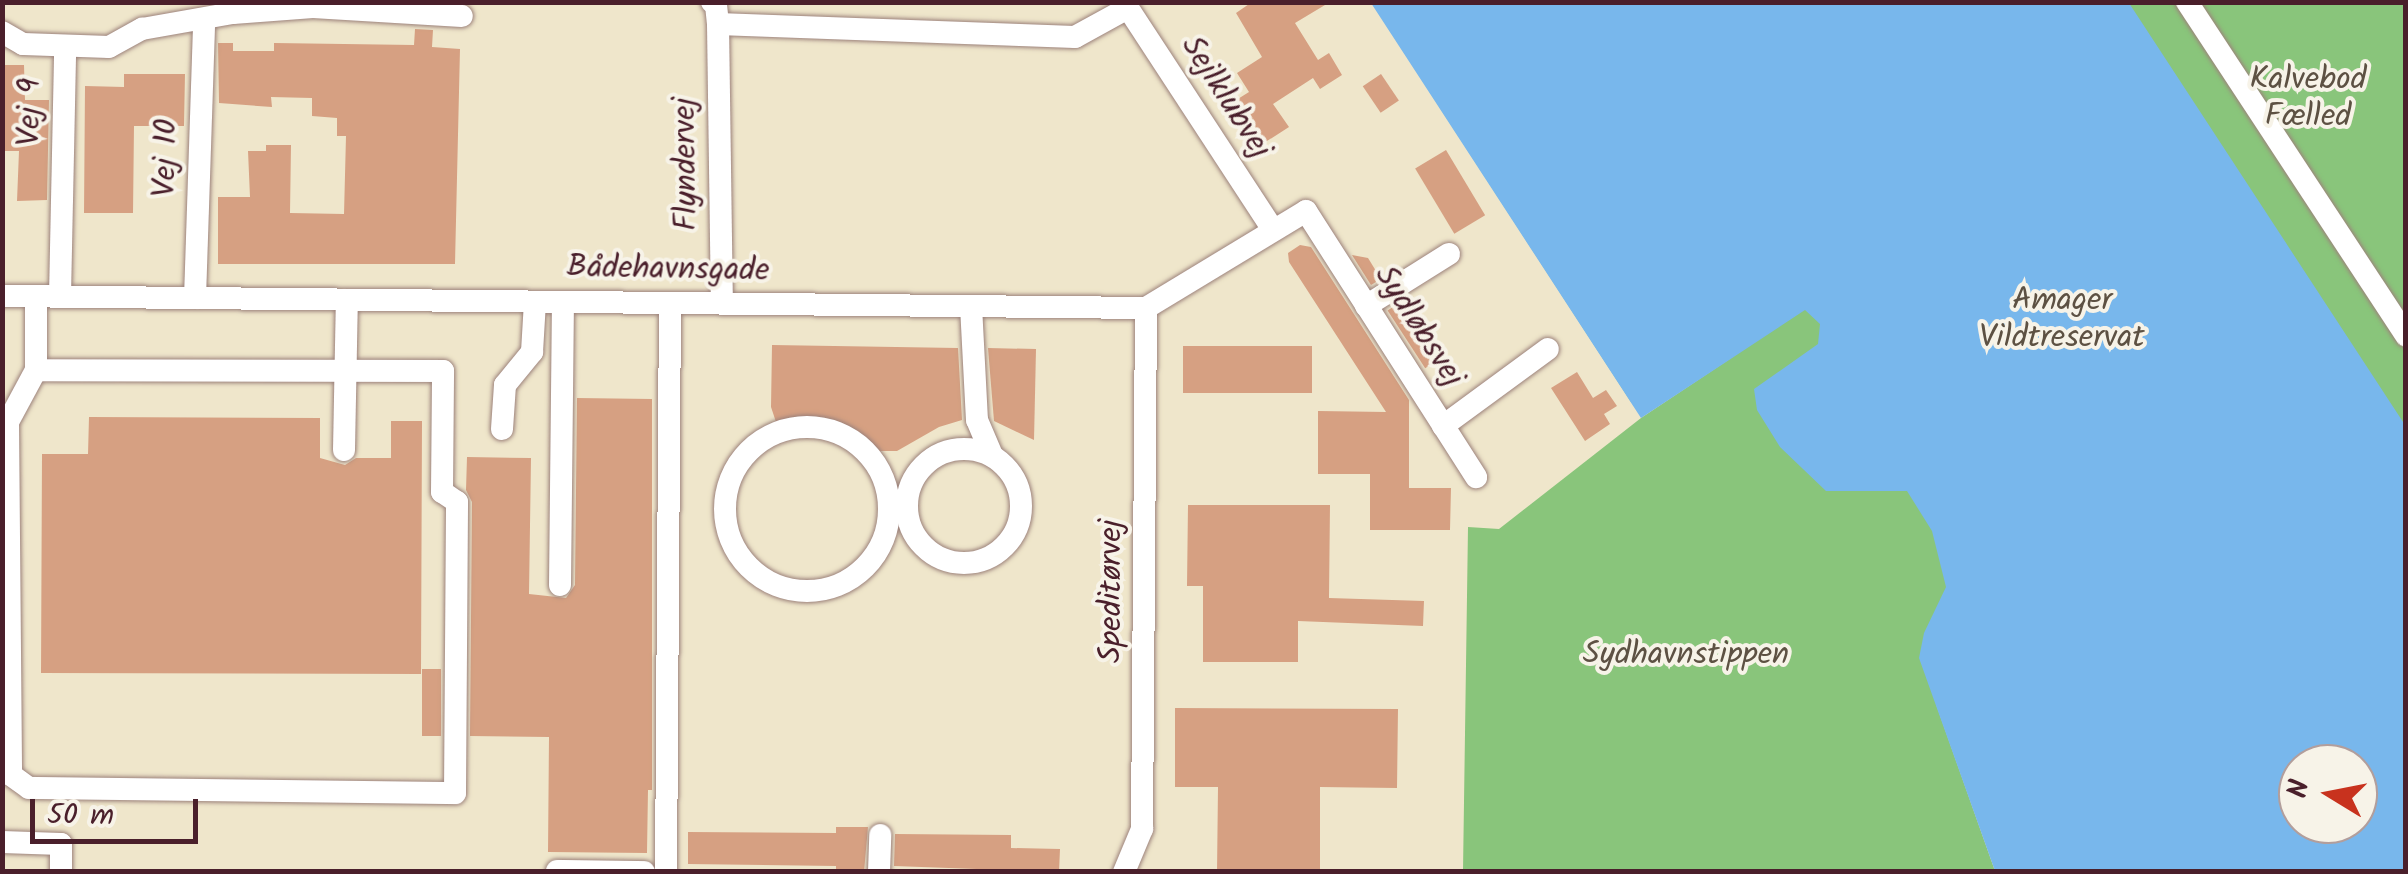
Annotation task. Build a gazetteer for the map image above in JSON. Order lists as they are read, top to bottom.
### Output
{
  "streets": {
    "street": [
      "Sejlklubvej",
      "Vej 9",
      "Vej 10",
      "Flyndervej",
      "Bådehavnsgade",
      "Sydløbsvej",
      "Speditørvej"
    ]
  },
  "crossings": [
    ["Sejlklubvej", "Sydløbsvej"],
    ["Vej 9", "Bådehavnsgade"],
    ["Vej 10", "Bådehavnsgade"],
    ["Flyndervej", "Bådehavnsgade"],
    ["Bådehavnsgade", "Speditørvej"]
  ],
  "parks": ["Kalvebod Fælled", "Amager Vildtreservat", "Sydhavnstippen"],
  "scale_bar": "50 m",
  "north": "left"
}
